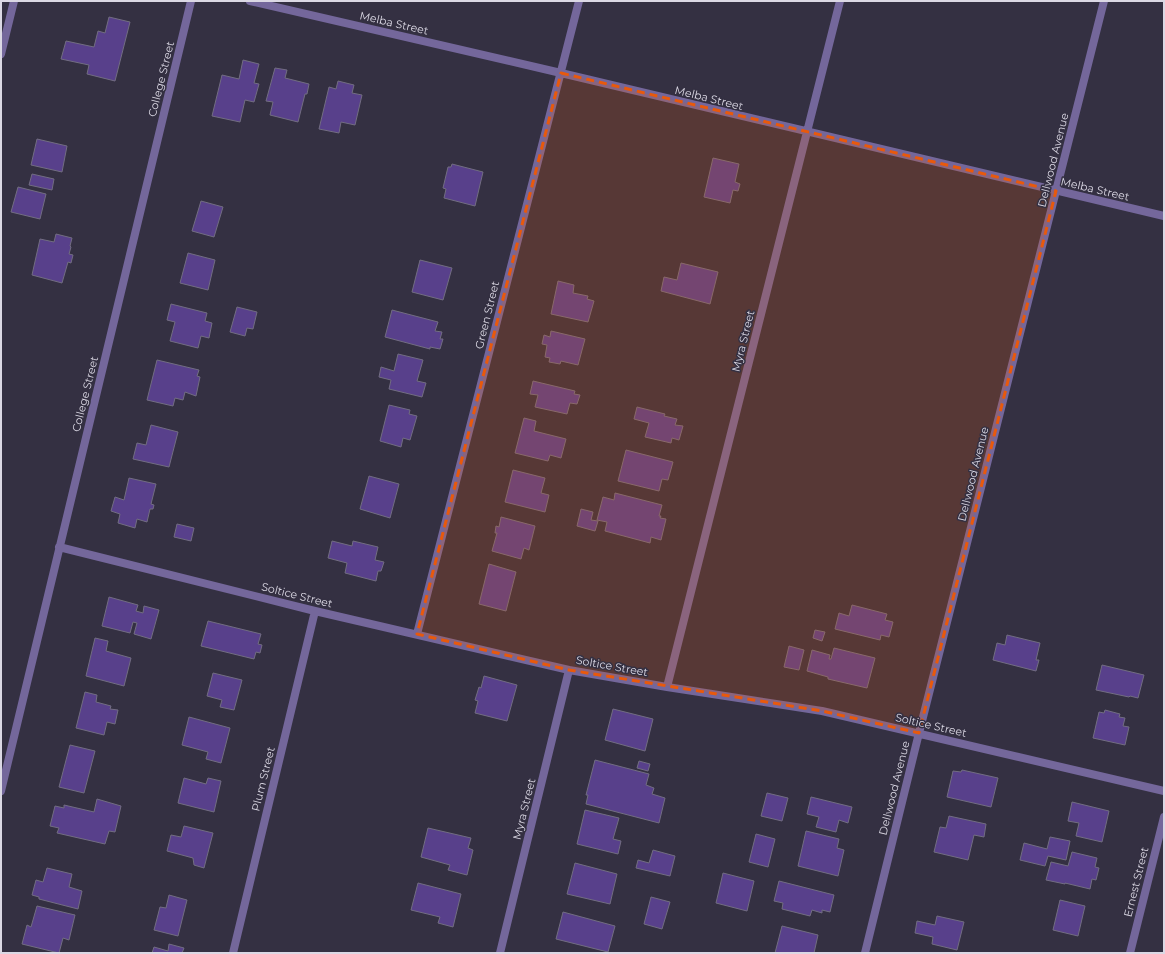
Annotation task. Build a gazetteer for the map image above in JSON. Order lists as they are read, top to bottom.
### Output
{
  "streets": {
    "street": [
      "Melba Street",
      "College Street",
      "Dellwood Avenue",
      "Green Street",
      "Myra Street",
      "Soltice Street",
      "Plum Street",
      "Ernest Street"
    ]
  },
  "crossings": [
    ["Melba Street", "Dellwood Avenue"],
    ["Melba Street", "Green Street"],
    ["Melba Street", "Myra Street"],
    ["College Street", "Soltice Street"],
    ["Dellwood Avenue", "Soltice Street"],
    ["Green Street", "Soltice Street"],
    ["Myra Street", "Soltice Street"],
    ["Soltice Street", "Plum Street"]
  ]
}
